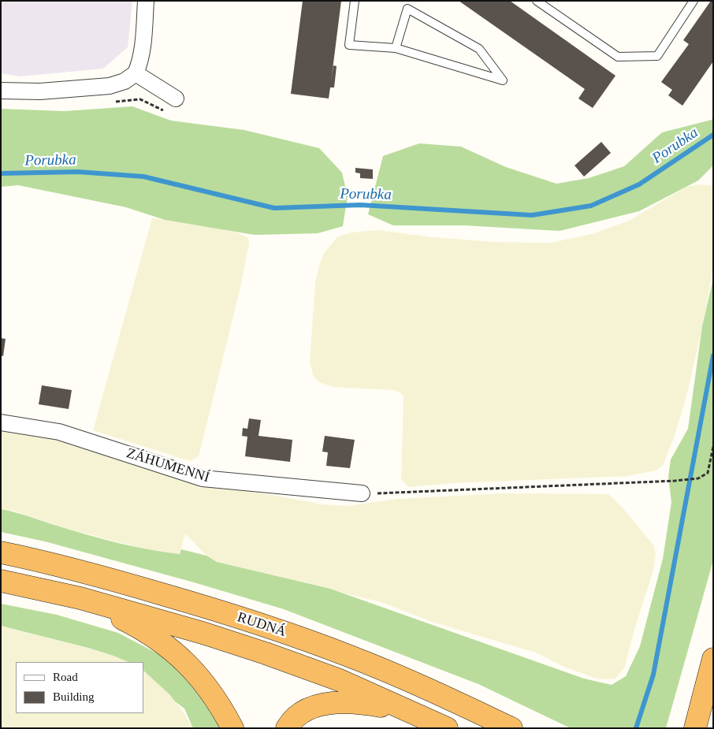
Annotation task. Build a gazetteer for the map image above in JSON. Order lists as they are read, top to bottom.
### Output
{
  "streets": {
    "highway": ["RUDNÁ"],
    "street": ["ZÁHUMENNÍ"]
  },
  "water": ["Porubka"],
  "legend": ["Road", "Building"]
}
